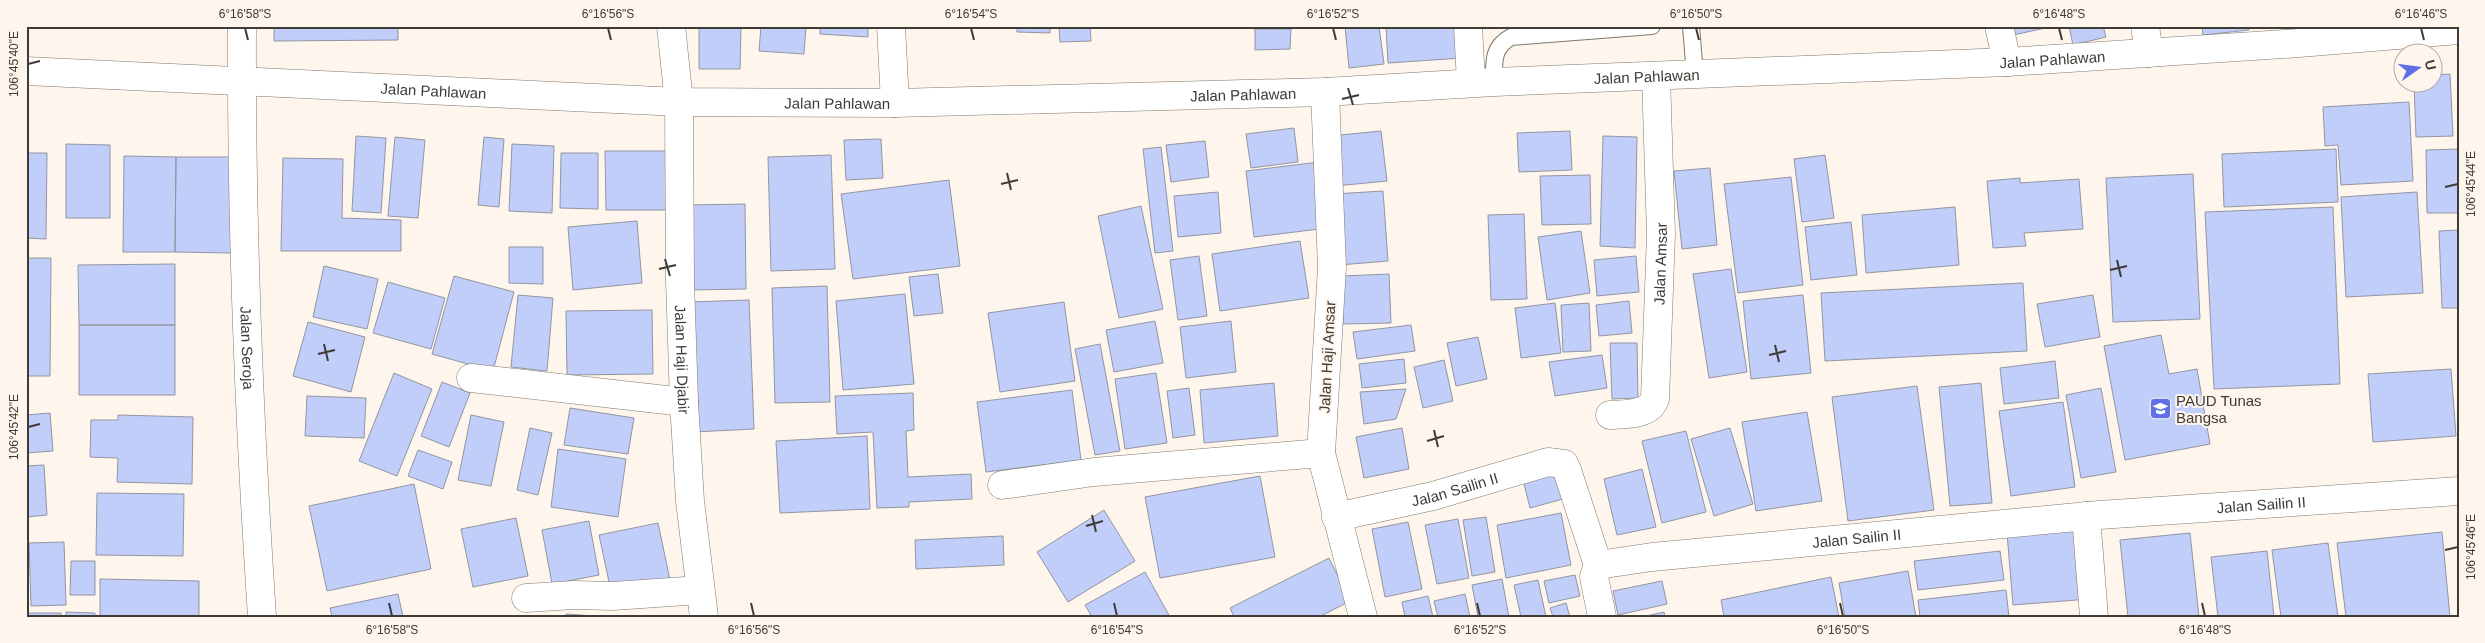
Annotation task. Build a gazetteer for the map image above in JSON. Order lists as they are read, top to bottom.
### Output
{
  "streets": {
    "street": [
      "Jalan Pahlawan",
      "Jalan Amsar",
      "Jalan Seroja",
      "Jalan Haji Amsar",
      "Jalan Haji Djabir",
      "Jalan Sailin II"
    ]
  },
  "crossings": [
    ["Jalan Pahlawan", "Jalan Amsar"],
    ["Jalan Pahlawan", "Jalan Seroja"],
    ["Jalan Pahlawan", "Jalan Haji Amsar"],
    ["Jalan Pahlawan", "Jalan Haji Djabir"],
    ["Jalan Haji Amsar", "Jalan Sailin II"]
  ],
  "places": {
    "school or university": ["PAUD Tunas Bangsa"]
  },
  "north": "right",
  "coordinates": [
    "6°16'58\"S",
    "6°16'56\"S",
    "6°16'54\"S",
    "6°16'52\"S",
    "6°16'50\"S",
    "6°16'48\"S",
    "6°16'46\"S",
    "106°45'40\"E",
    "106°45'44\"E",
    "106°45'42\"E",
    "106°45'46\"E"
  ]
}
